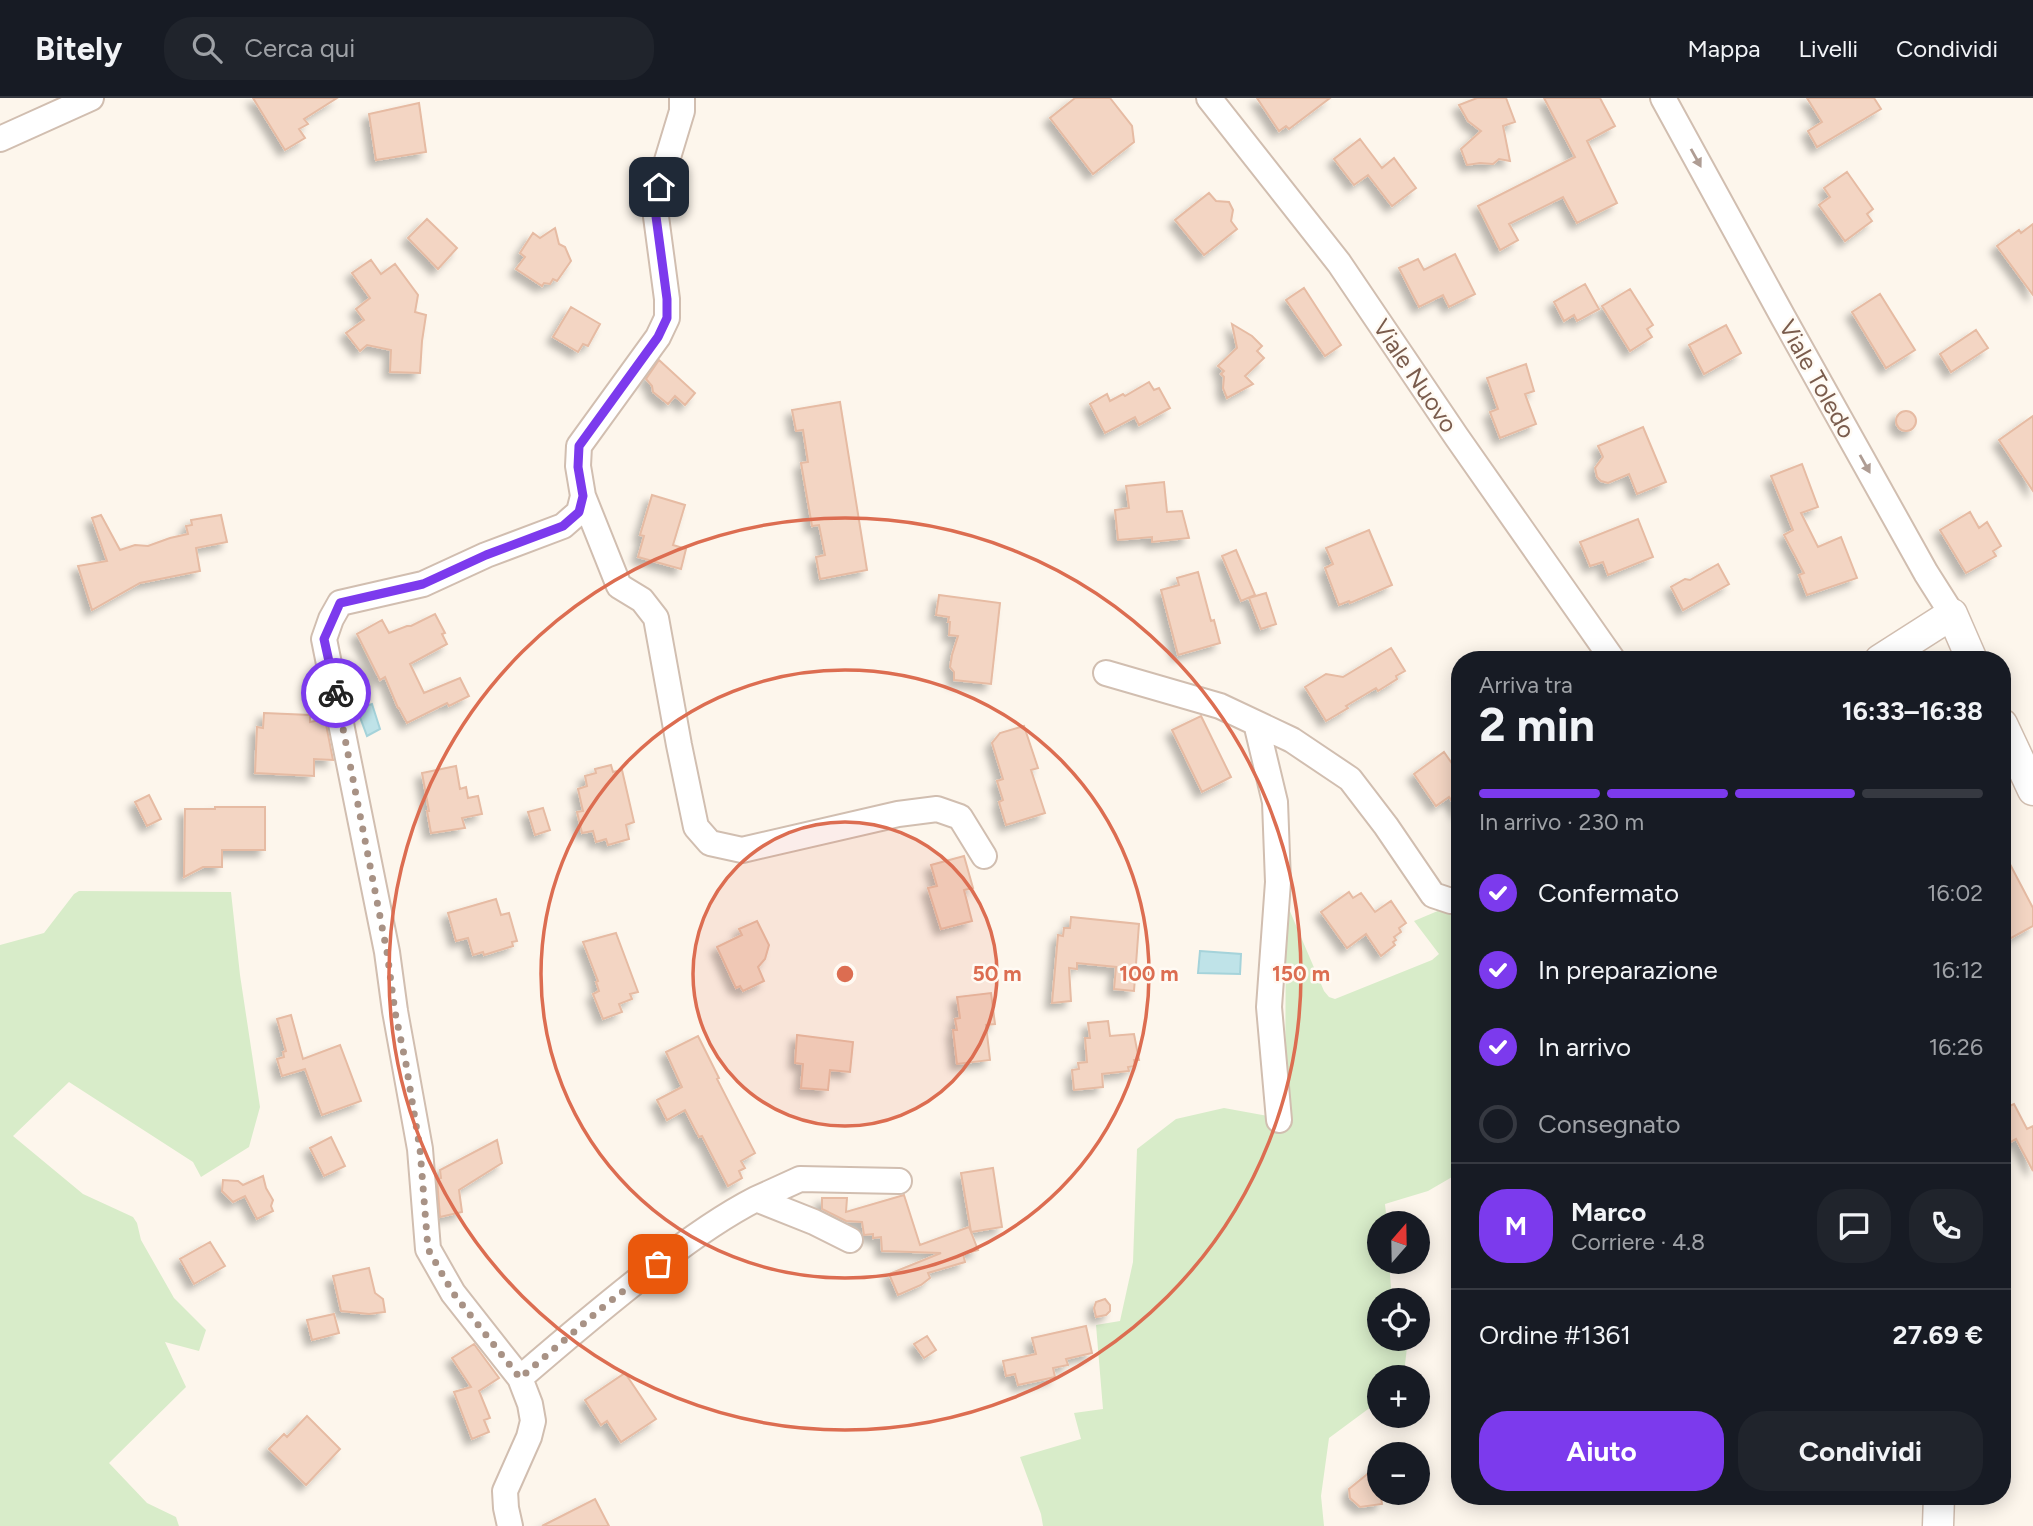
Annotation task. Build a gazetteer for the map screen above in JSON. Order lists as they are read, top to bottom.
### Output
{
  "streets": {
    "street": ["Viale Nuovo", "Viale Toledo"]
  },
  "one_way": ["Viale Toledo"],
  "north": "top",
  "page": {
    "header": "Bitely",
    "search": "Cerca qui",
    "nav": ["Mappa", "Livelli", "Condividi"],
    "heading": ["2 min", "Arriva tra", "16:33–16:38"],
    "panel": [
      "Marco",
      "Corriere · 4.8",
      "Ordine #1361",
      "27.69 €"
    ],
    "bar": "In arrivo · 230 m",
    "list": [
      ["Confermato", "16:02"],
      ["In preparazione", "16:12"],
      ["In arrivo", "16:26"],
      "Consegnato"
    ],
    "round": "M",
    "map_buttons": ["+", "−"],
    "buttons": ["Aiuto", "Condividi"]
  },
  "rings": ["50 m", "100 m", "150 m"]
}
